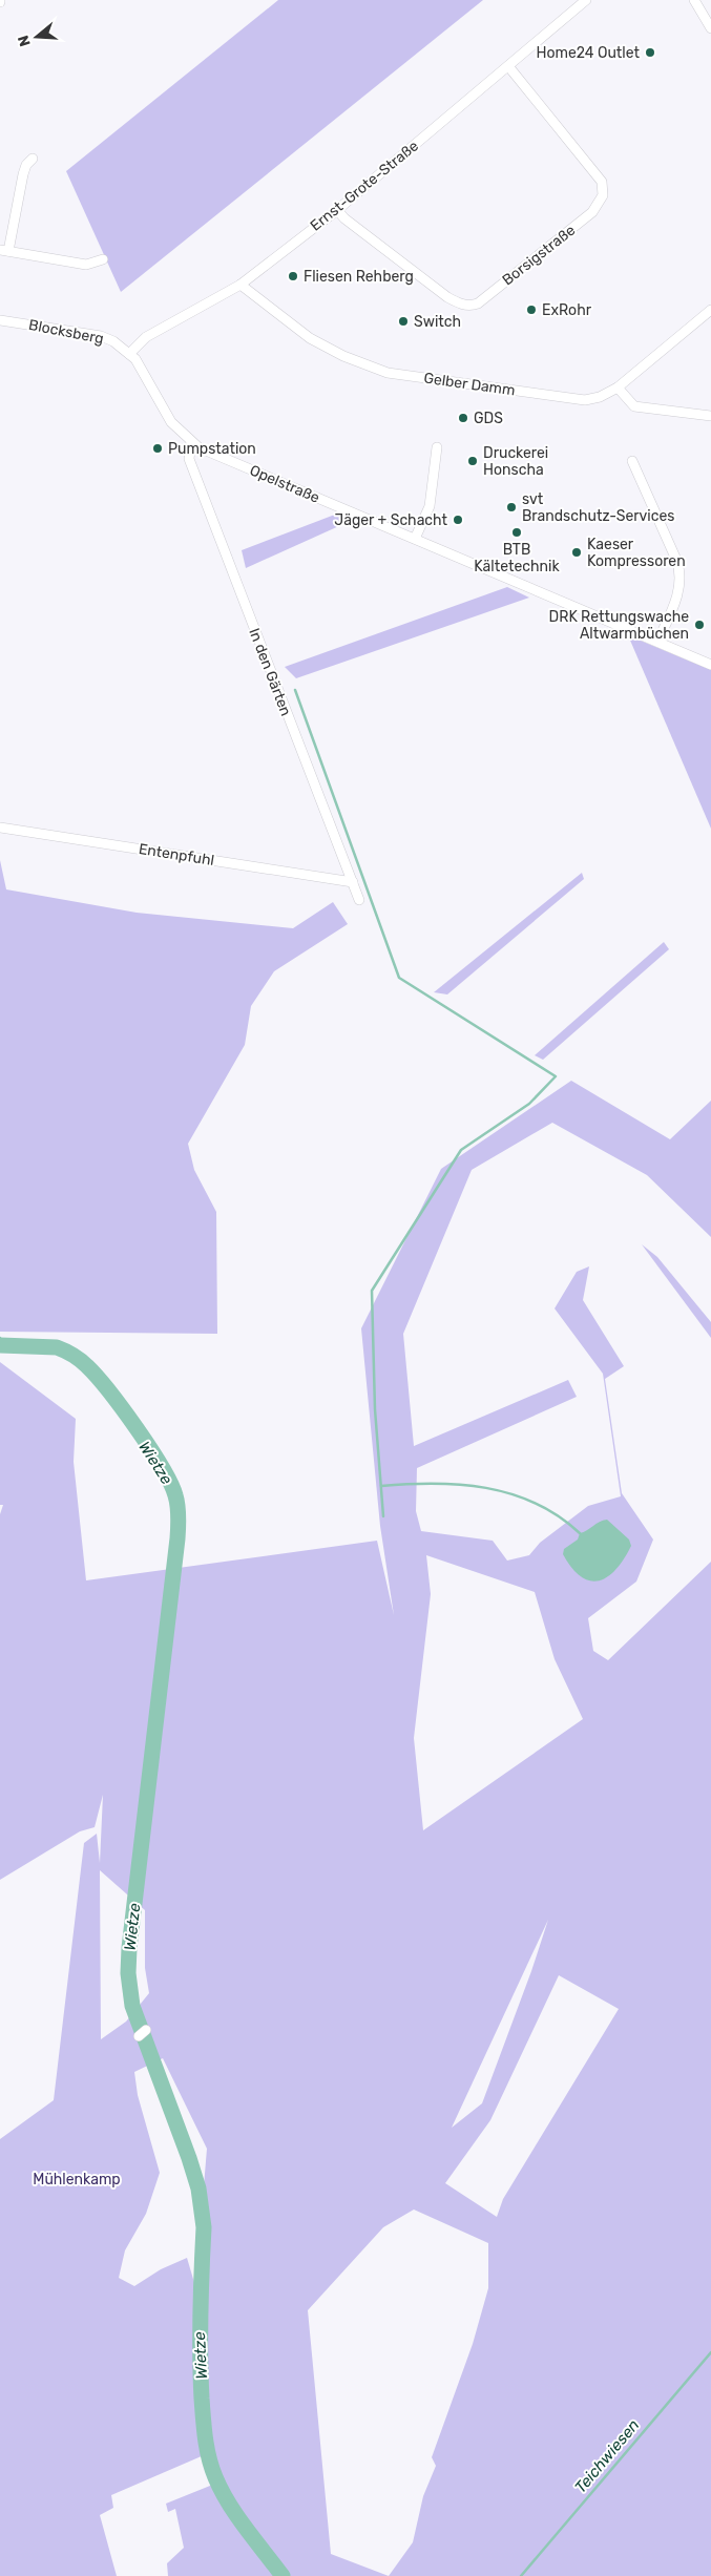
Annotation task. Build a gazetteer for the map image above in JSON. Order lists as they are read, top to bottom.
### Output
{
  "streets": {
    "street": [
      "Ernst-Grote-Straße",
      "Borsigstraße",
      "Blocksberg",
      "Gelber Damm",
      "Opelstraße",
      "In den Gärten",
      "Entenpfuhl"
    ]
  },
  "crossings": [
    ["Ernst-Grote-Straße", "Borsigstraße"],
    ["Ernst-Grote-Straße", "Blocksberg"],
    ["Ernst-Grote-Straße", "Gelber Damm"],
    ["Ernst-Grote-Straße", "Opelstraße"],
    ["Blocksberg", "Opelstraße"],
    ["Opelstraße", "In den Gärten"],
    ["In den Gärten", "Entenpfuhl"]
  ],
  "water": ["Wietze", "Teichwiesen"],
  "parks": ["Mühlenkamp"],
  "places": [
    "Home24 Outlet",
    "Fliesen Rehberg",
    "ExRohr",
    "Switch",
    "GDS",
    "Pumpstation",
    "Druckerei Honscha",
    "svt Brandschutz-Services",
    "Jäger + Schacht",
    "BTB Kältetechnik",
    "Kaeser Kompressoren",
    "DRK Rettungswache Altwarmbüchen"
  ],
  "north": "left"
}
